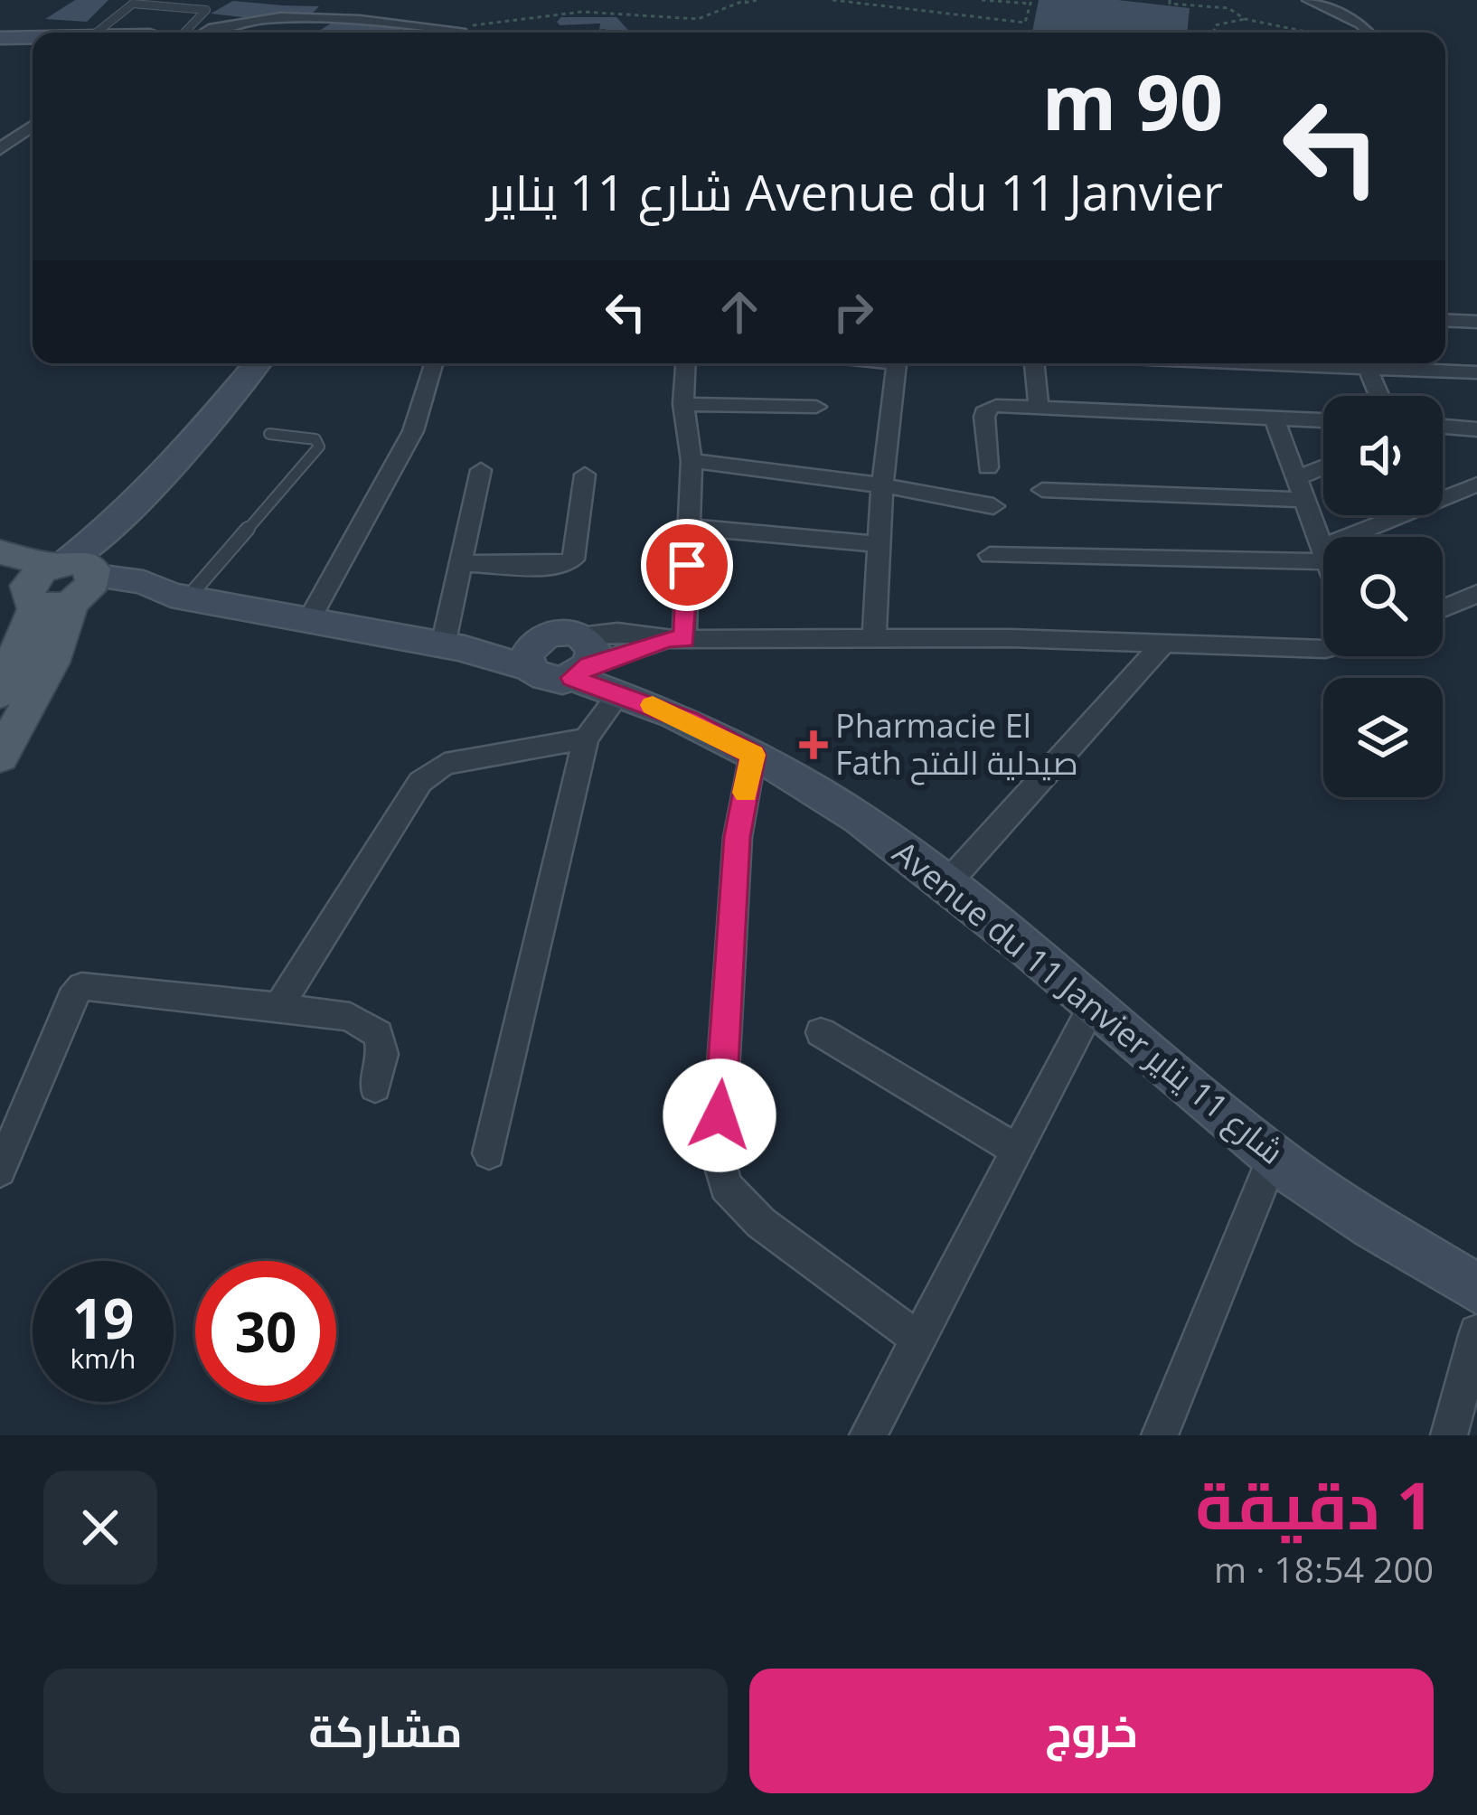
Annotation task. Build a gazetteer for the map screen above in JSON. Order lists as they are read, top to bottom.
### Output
{
  "streets": {
    "street": ["Avenue du 11 Janvier شارع 11 يناير"]
  },
  "places": {
    "health": ["Pharmacie El Fath صيدلية الفتح"]
  },
  "page": {
    "turn": ["90 m", "Avenue du 11 Janvier شارع 11 يناير"],
    "speed": "19 km/h",
    "limit": "30",
    "heading": ["1 دقيقة", "200 m · 18:54"],
    "buttons": ["خروج", "مشاركة"]
  }
}
